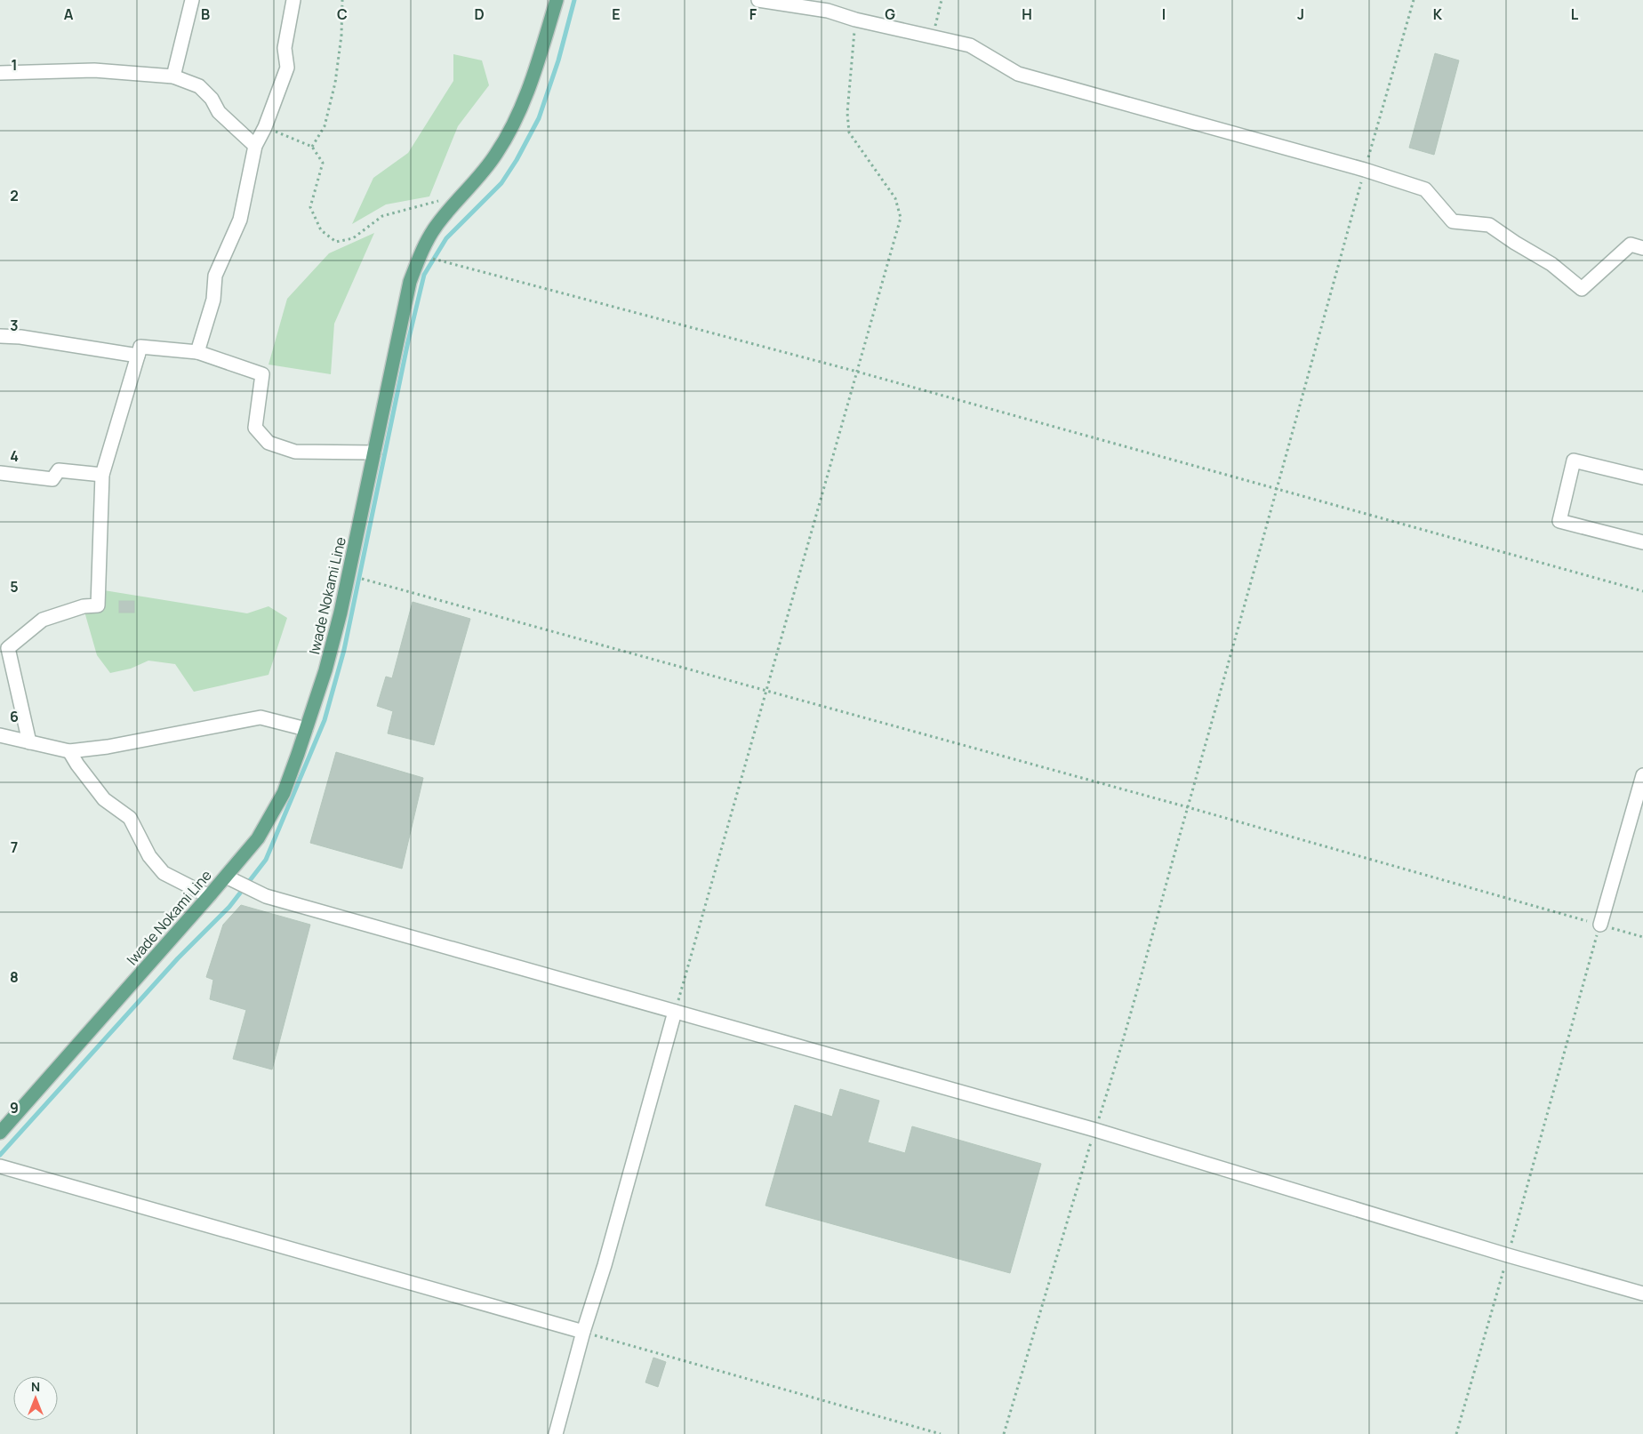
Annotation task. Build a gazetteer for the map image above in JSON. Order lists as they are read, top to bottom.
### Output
{
  "streets": {
    "main road": ["Iwade Nokami Line"]
  },
  "north": "top",
  "grid": {
    "columns": [
      "A",
      "B",
      "C",
      "D",
      "E",
      "F",
      "G",
      "H",
      "I",
      "J",
      "K",
      "L"
    ],
    "rows": [
      "1",
      "2",
      "3",
      "4",
      "5",
      "6",
      "7",
      "8",
      "9"
    ]
  }
}
